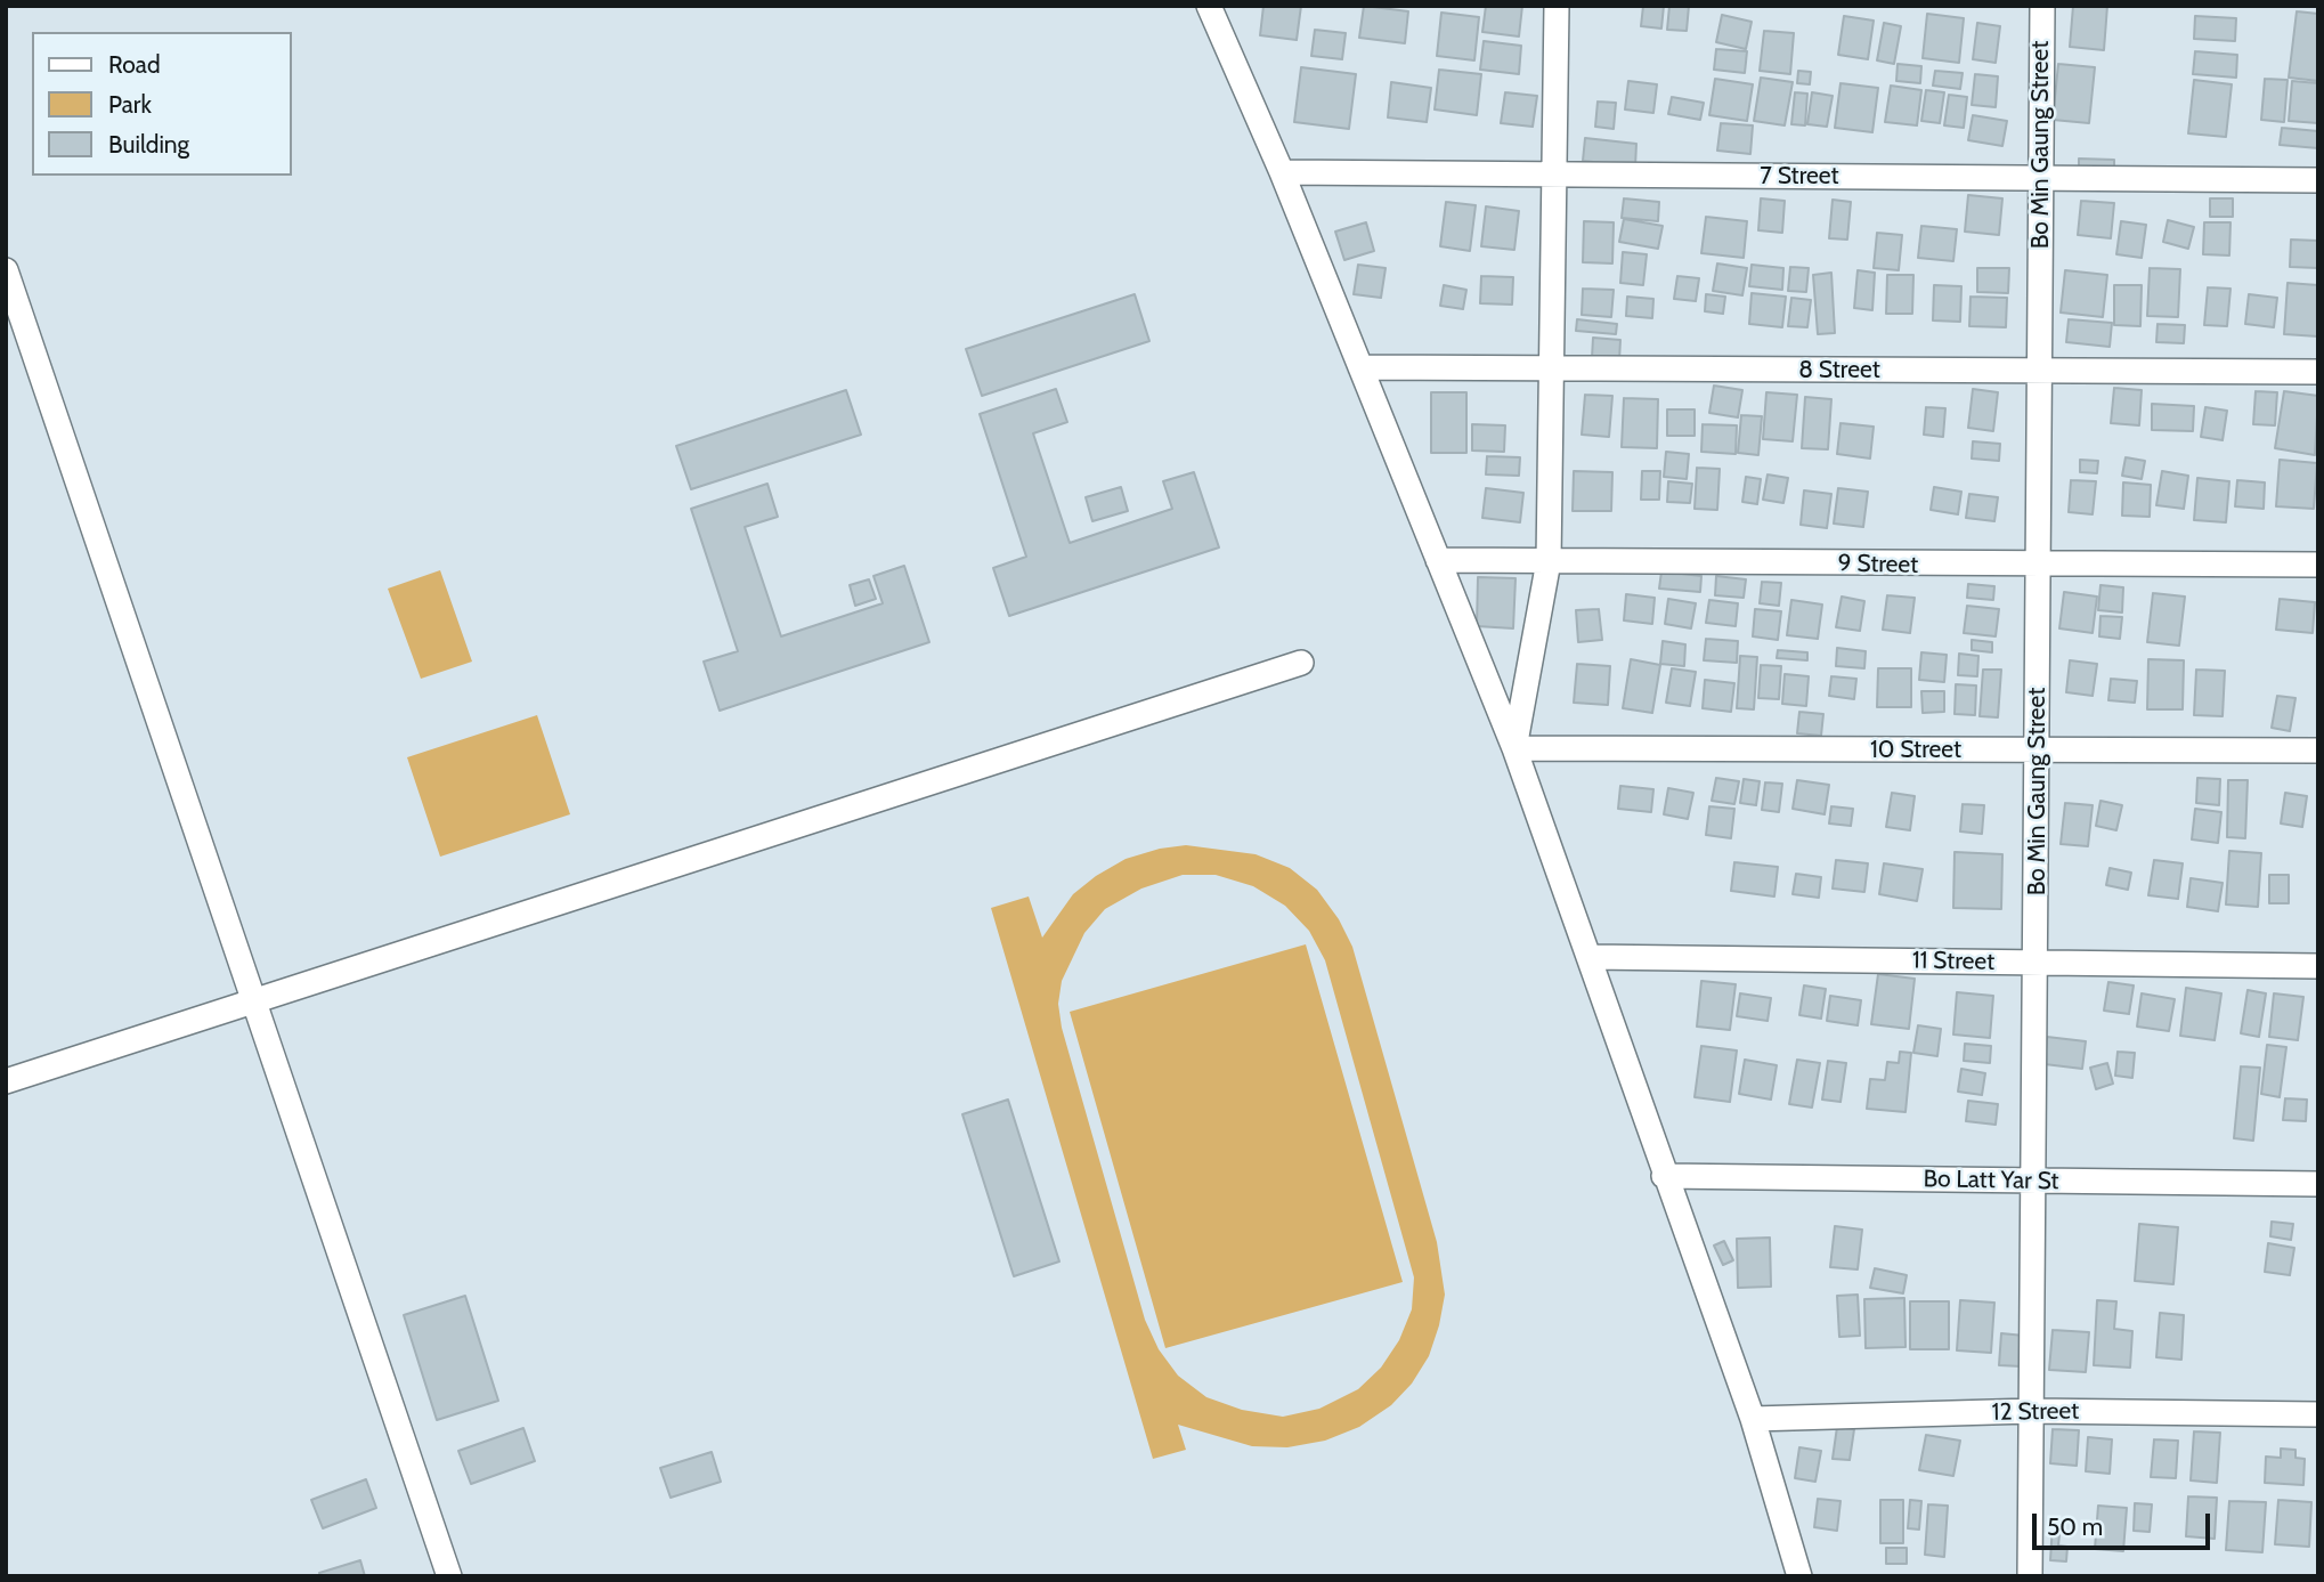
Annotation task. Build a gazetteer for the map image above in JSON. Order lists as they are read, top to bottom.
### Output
{
  "streets": {
    "street": [
      "Bo Min Gaung Street",
      "7 Street",
      "8 Street",
      "9 Street",
      "10 Street",
      "11 Street",
      "Bo Latt Yar St",
      "12 Street"
    ]
  },
  "crossings": [
    ["Bo Min Gaung Street", "7 Street"],
    ["Bo Min Gaung Street", "8 Street"],
    ["Bo Min Gaung Street", "9 Street"],
    ["Bo Min Gaung Street", "10 Street"],
    ["Bo Min Gaung Street", "11 Street"],
    ["Bo Min Gaung Street", "Bo Latt Yar St"],
    ["Bo Min Gaung Street", "12 Street"]
  ],
  "legend": ["Road", "Park", "Building"],
  "scale_bar": "50 m"
}
